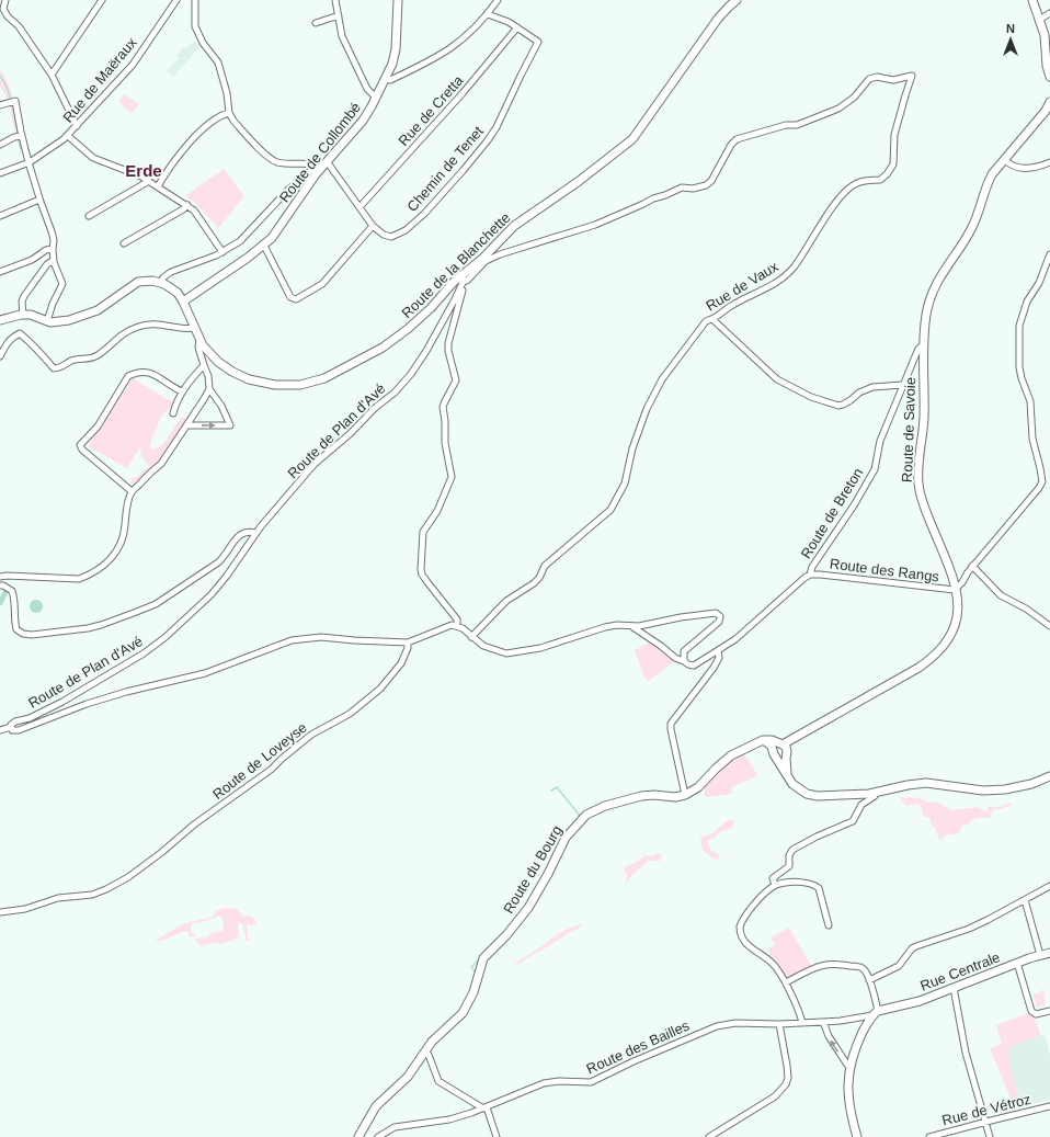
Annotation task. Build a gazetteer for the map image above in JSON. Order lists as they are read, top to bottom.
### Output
{
  "streets": {
    "street": [
      "Rue de Maëraux",
      "Rue de Cretta",
      "Route de Collombé",
      "Chemin de Tenet",
      "Route de la Blanchette",
      "Rue de Vaux",
      "Route de Savoie",
      "Route de Plan d'Avé",
      "Route de Breton",
      "Route des Rangs",
      "Route de Loveyse",
      "Route du Bourg",
      "Rue Centrale",
      "Route des Bailles",
      "Rue de Vétroz"
    ]
  },
  "crossings": [
    ["Rue de Cretta", "Chemin de Tenet"],
    ["Route de Collombé", "Route de la Blanchette"],
    ["Route de la Blanchette", "Rue de Vaux"],
    ["Route de la Blanchette", "Route de Plan d'Avé"],
    ["Rue de Vaux", "Route de Plan d'Avé"],
    ["Route de Savoie", "Route de Breton"],
    ["Route de Savoie", "Route des Rangs"],
    ["Route de Plan d'Avé", "Route de Loveyse"],
    ["Route de Breton", "Route des Rangs"],
    ["Rue Centrale", "Route des Bailles"]
  ],
  "districts": ["Erde"],
  "north": "top"
}
